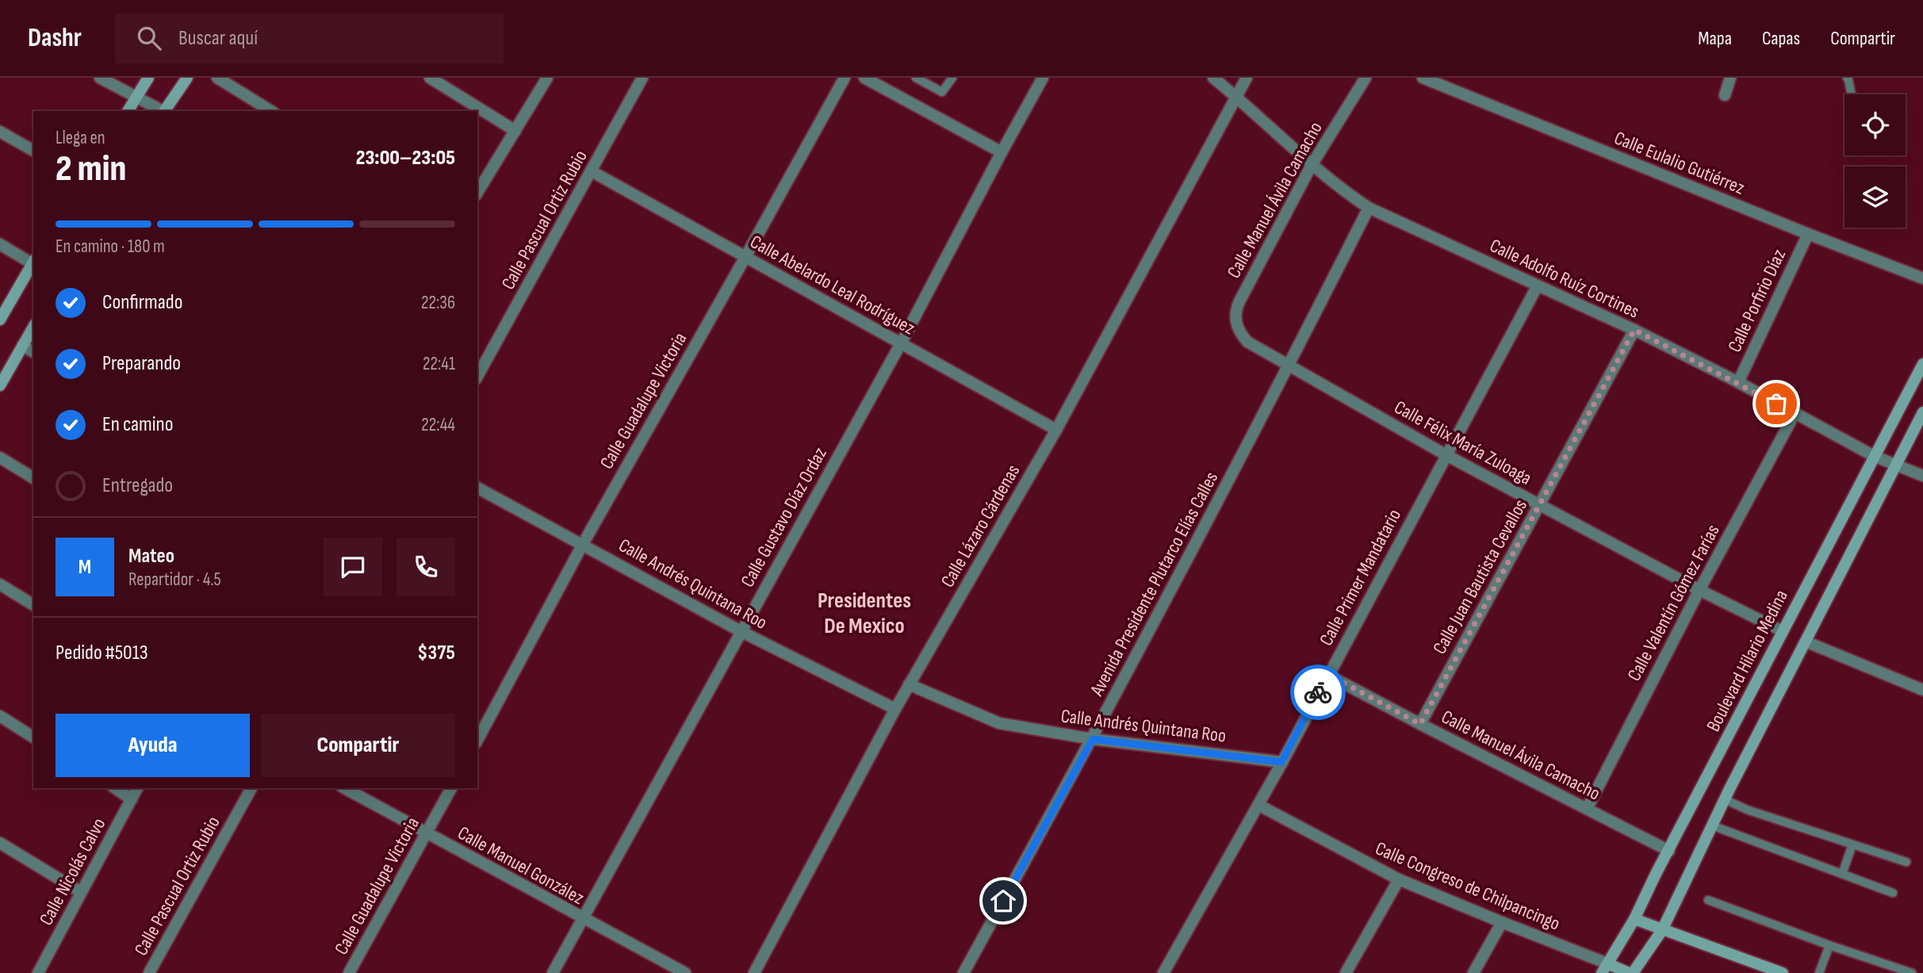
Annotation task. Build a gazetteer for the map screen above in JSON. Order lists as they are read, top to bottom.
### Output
{
  "streets": {
    "main road": ["Boulevard Hilario Medina"],
    "street": [
      "Calle Eulalio Gutiérrez",
      "Calle Manuel Ávila Camacho",
      "Calle Pascual Ortiz Rubio",
      "Calle Adolfo Ruíz Cortines",
      "Calle Abelardo Leal Rodríguez",
      "Calle Porfirio Díaz",
      "Calle Guadalupe Victoria",
      "Calle Félix María Zuloaga",
      "Calle Gustavo Díaz Ordaz",
      "Calle Lázaro Cárdenas",
      "Calle Juan Bautista Cevallos",
      "Calle Primer Mandatario",
      "Calle Andrés Quintana Roo",
      "Avenida Presidente Plutarco Elías Calles",
      "Calle Valentín Gómez Farías",
      "Calle Manuel González",
      "Calle Nicolás Calvo",
      "Calle Congreso de Chilpancingo"
    ]
  },
  "crossings": [
    ["Calle Eulalio Gutiérrez", "Calle Porfirio Díaz"],
    ["Calle Manuel Ávila Camacho", "Calle Adolfo Ruíz Cortines"],
    ["Calle Manuel Ávila Camacho", "Calle Félix María Zuloaga"],
    ["Calle Manuel Ávila Camacho", "Calle Juan Bautista Cevallos"],
    ["Calle Manuel Ávila Camacho", "Calle Primer Mandatario"],
    ["Calle Manuel Ávila Camacho", "Calle Valentín Gómez Farías"],
    ["Calle Manuel Ávila Camacho", "Boulevard Hilario Medina"],
    ["Calle Pascual Ortiz Rubio", "Calle Abelardo Leal Rodríguez"],
    ["Calle Adolfo Ruíz Cortines", "Calle Porfirio Díaz"],
    ["Calle Adolfo Ruíz Cortines", "Calle Lázaro Cárdenas"],
    ["Calle Adolfo Ruíz Cortines", "Calle Juan Bautista Cevallos"],
    ["Calle Adolfo Ruíz Cortines", "Calle Primer Mandatario"],
    ["Calle Adolfo Ruíz Cortines", "Avenida Presidente Plutarco Elías Calles"],
    ["Calle Adolfo Ruíz Cortines", "Calle Valentín Gómez Farías"],
    ["Calle Adolfo Ruíz Cortines", "Boulevard Hilario Medina"],
    ["Calle Abelardo Leal Rodríguez", "Calle Guadalupe Victoria"],
    ["Calle Abelardo Leal Rodríguez", "Calle Gustavo Díaz Ordaz"],
    ["Calle Abelardo Leal Rodríguez", "Calle Lázaro Cárdenas"],
    ["Calle Guadalupe Victoria", "Calle Andrés Quintana Roo"],
    ["Calle Guadalupe Victoria", "Calle Manuel González"],
    ["Calle Félix María Zuloaga", "Calle Juan Bautista Cevallos"],
    ["Calle Félix María Zuloaga", "Calle Primer Mandatario"],
    ["Calle Félix María Zuloaga", "Avenida Presidente Plutarco Elías Calles"],
    ["Calle Félix María Zuloaga", "Calle Valentín Gómez Farías"],
    ["Calle Félix María Zuloaga", "Boulevard Hilario Medina"],
    ["Calle Gustavo Díaz Ordaz", "Calle Andrés Quintana Roo"],
    ["Calle Gustavo Díaz Ordaz", "Calle Manuel González"],
    ["Calle Lázaro Cárdenas", "Calle Andrés Quintana Roo"],
    ["Calle Primer Mandatario", "Calle Andrés Quintana Roo"],
    ["Calle Primer Mandatario", "Calle Congreso de Chilpancingo"],
    ["Calle Andrés Quintana Roo", "Avenida Presidente Plutarco Elías Calles"],
    ["Boulevard Hilario Medina", "Calle Congreso de Chilpancingo"]
  ],
  "districts": ["Presidentes De Mexico"],
  "page": {
    "header": "Dashr",
    "search": "Buscar aquí",
    "nav": ["Mapa", "Capas", "Compartir"],
    "heading": ["2 min", "Llega en", "23:00–23:05"],
    "panel": [
      "Mateo",
      "Repartidor · 4.5",
      "Pedido #5013",
      "$375"
    ],
    "bar": "En camino · 180 m",
    "list": [
      ["Confirmado", "22:36"],
      ["Preparando", "22:41"],
      ["En camino", "22:44"],
      "Entregado"
    ],
    "round": "M",
    "buttons": ["Ayuda", "Compartir"]
  }
}
